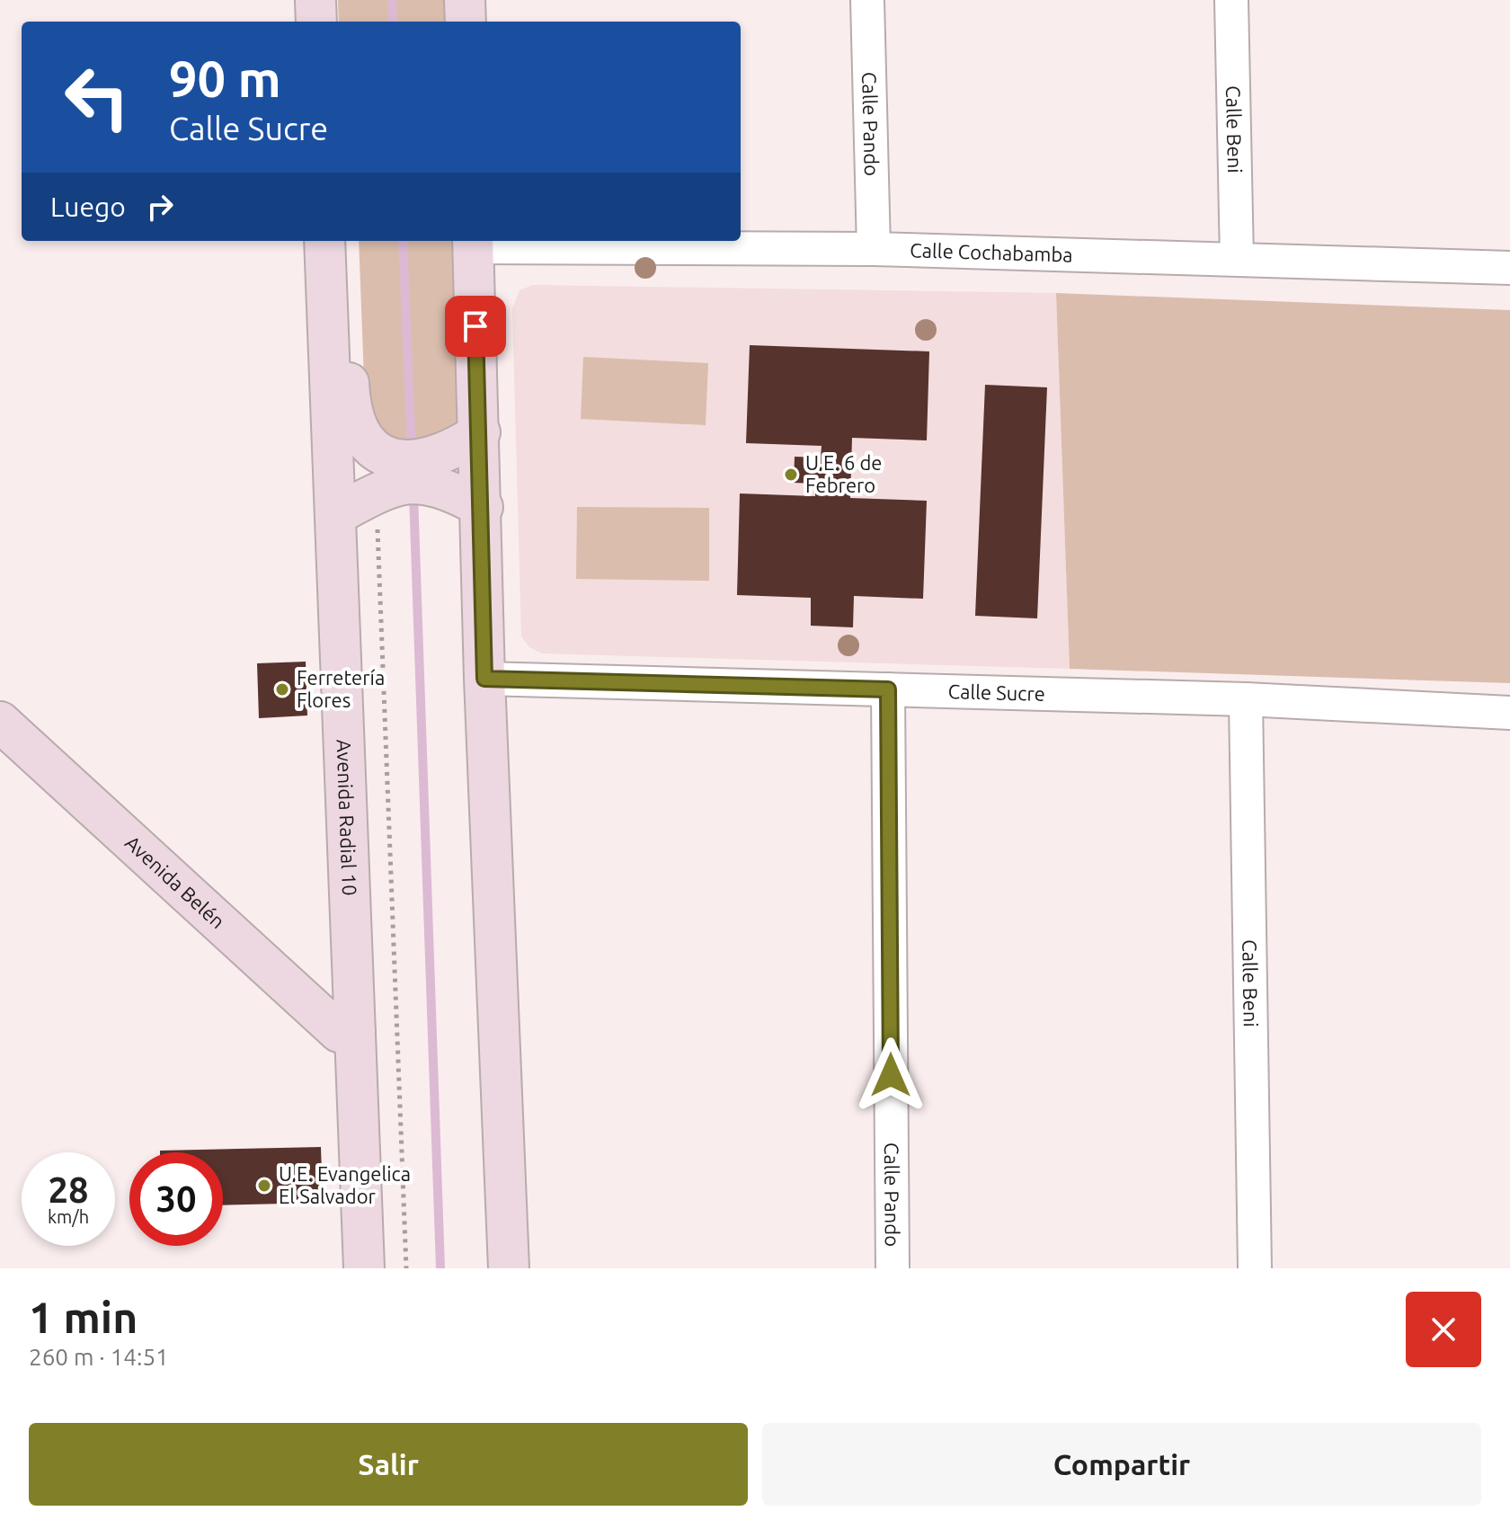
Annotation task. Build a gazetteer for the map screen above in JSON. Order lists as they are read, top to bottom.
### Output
{
  "streets": {
    "main road": ["Avenida Radial 10", "Avenida Belén"],
    "street": [
      "Calle Pando",
      "Calle Beni",
      "Calle Cochabamba",
      "Calle Sucre"
    ]
  },
  "crossings": [
    ["Calle Pando", "Calle Cochabamba"],
    ["Calle Pando", "Calle Sucre"],
    ["Calle Beni", "Calle Cochabamba"],
    ["Calle Beni", "Calle Sucre"],
    ["Avenida Radial 10", "Avenida Belén"]
  ],
  "places": ["U.E. 6 de Febrero", "Ferretería Flores", "U.E. Evangelica El Salvador"],
  "page": {
    "turn": ["90 m", "Calle Sucre"],
    "then": "Luego",
    "speed": "28 km/h",
    "limit": "30",
    "heading": ["1 min", "260 m · 14:51"],
    "buttons": ["Salir", "Compartir"]
  }
}
